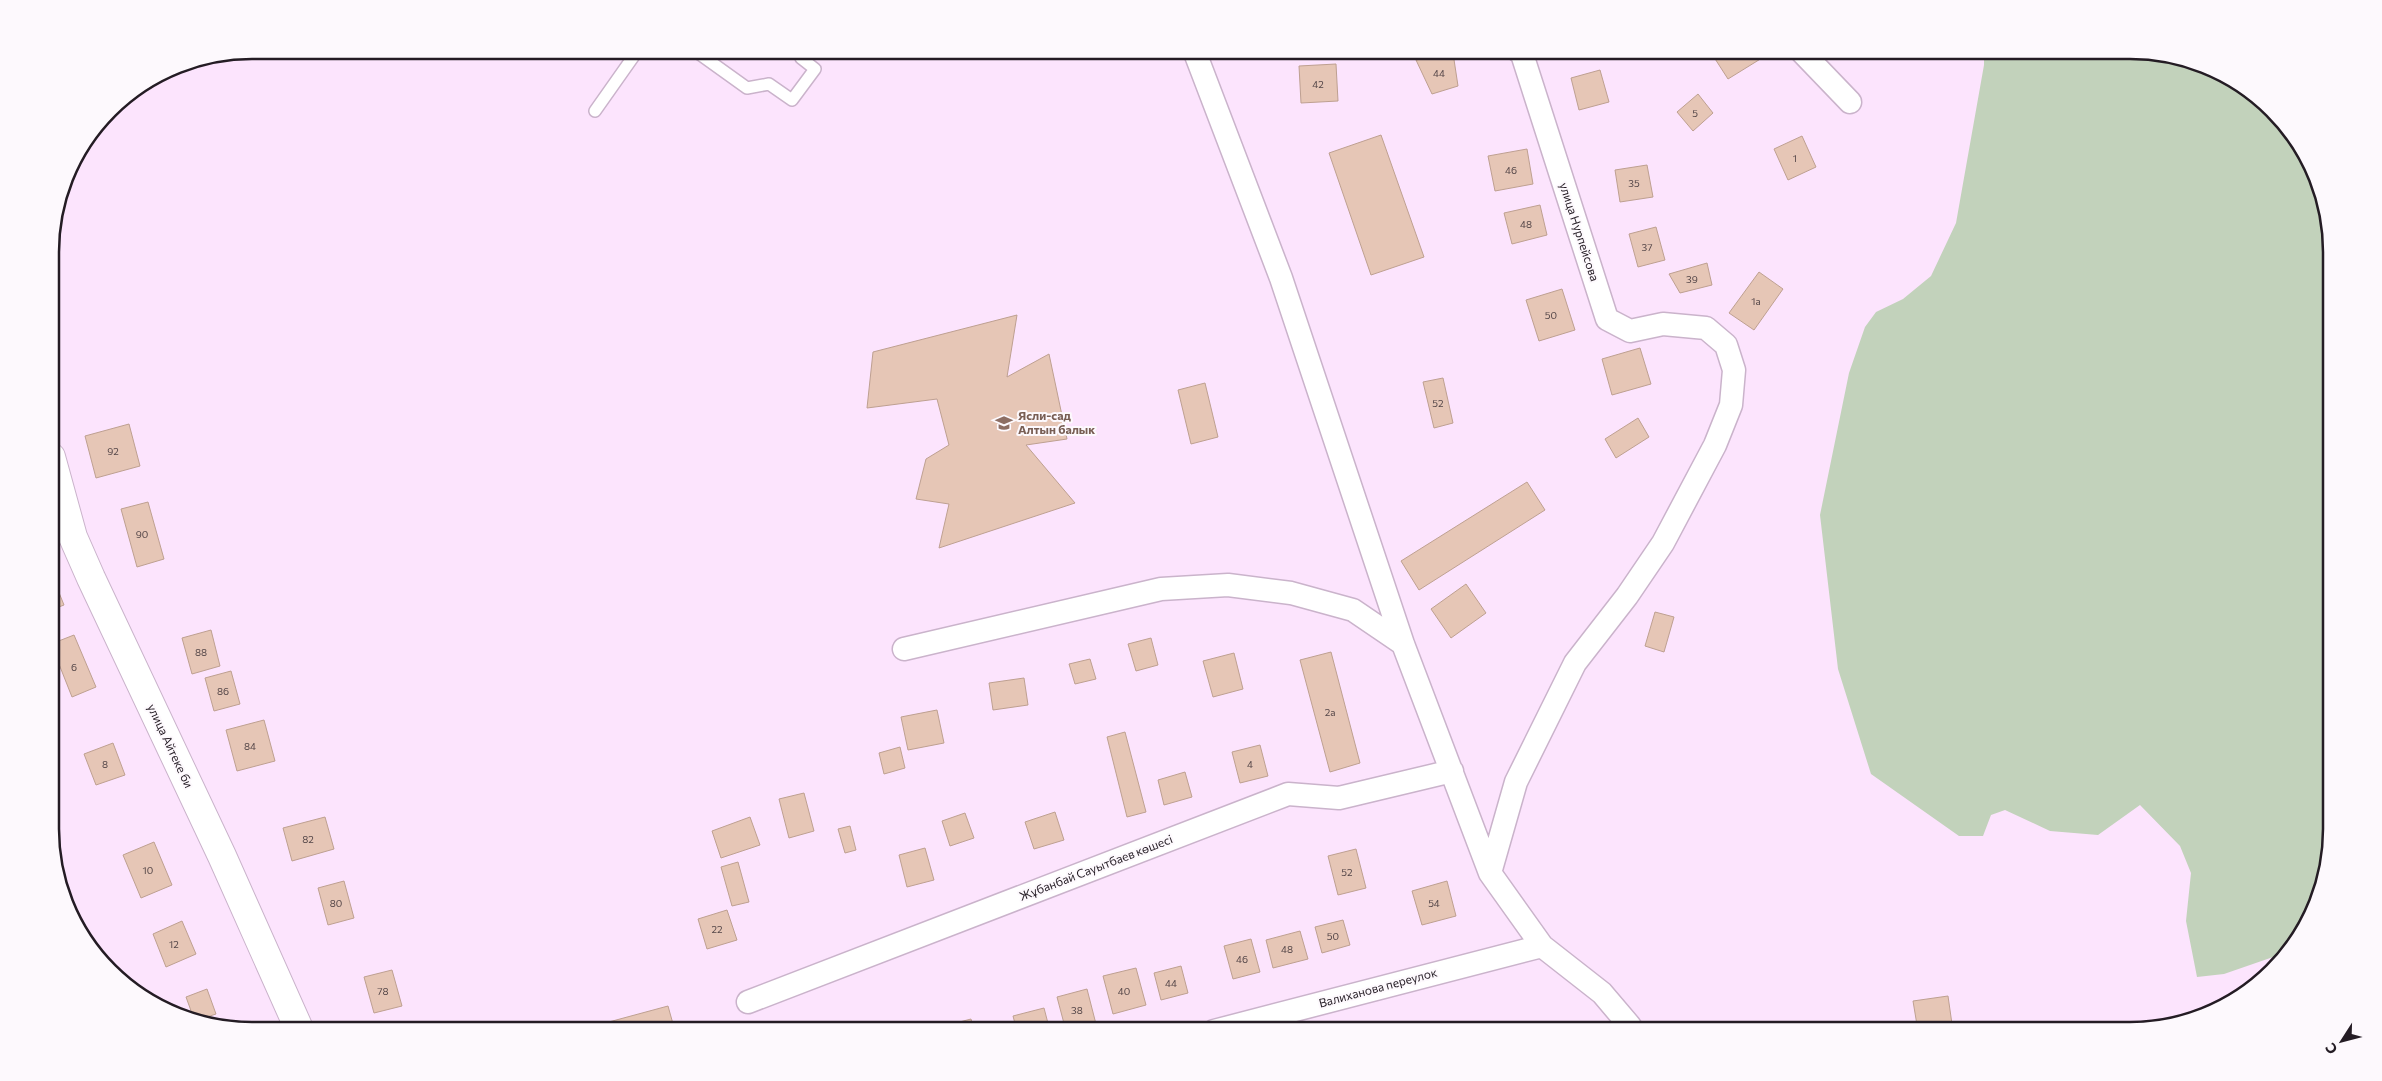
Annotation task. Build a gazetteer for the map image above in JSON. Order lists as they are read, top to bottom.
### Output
{
  "streets": {
    "street": [
      "улица Нурпейсова",
      "улица Айтеке би",
      "Жұбанбай Сауытбаев көшесі",
      "Валиханова переулок"
    ]
  },
  "places": {
    "school or university": ["Ясли-сад Алтын балык"]
  },
  "house_numbers": [
    "44",
    "42",
    "5",
    "1",
    "46",
    "35",
    "48",
    "37",
    "39",
    "1а",
    "50",
    "52",
    "92",
    "90",
    "88",
    "6",
    "86",
    "2а",
    "84",
    "8",
    "4",
    "82",
    "10",
    "52",
    "80",
    "54",
    "22",
    "50",
    "12",
    "48",
    "46",
    "44",
    "78",
    "40",
    "38"
  ],
  "north": "bottom left"
}
